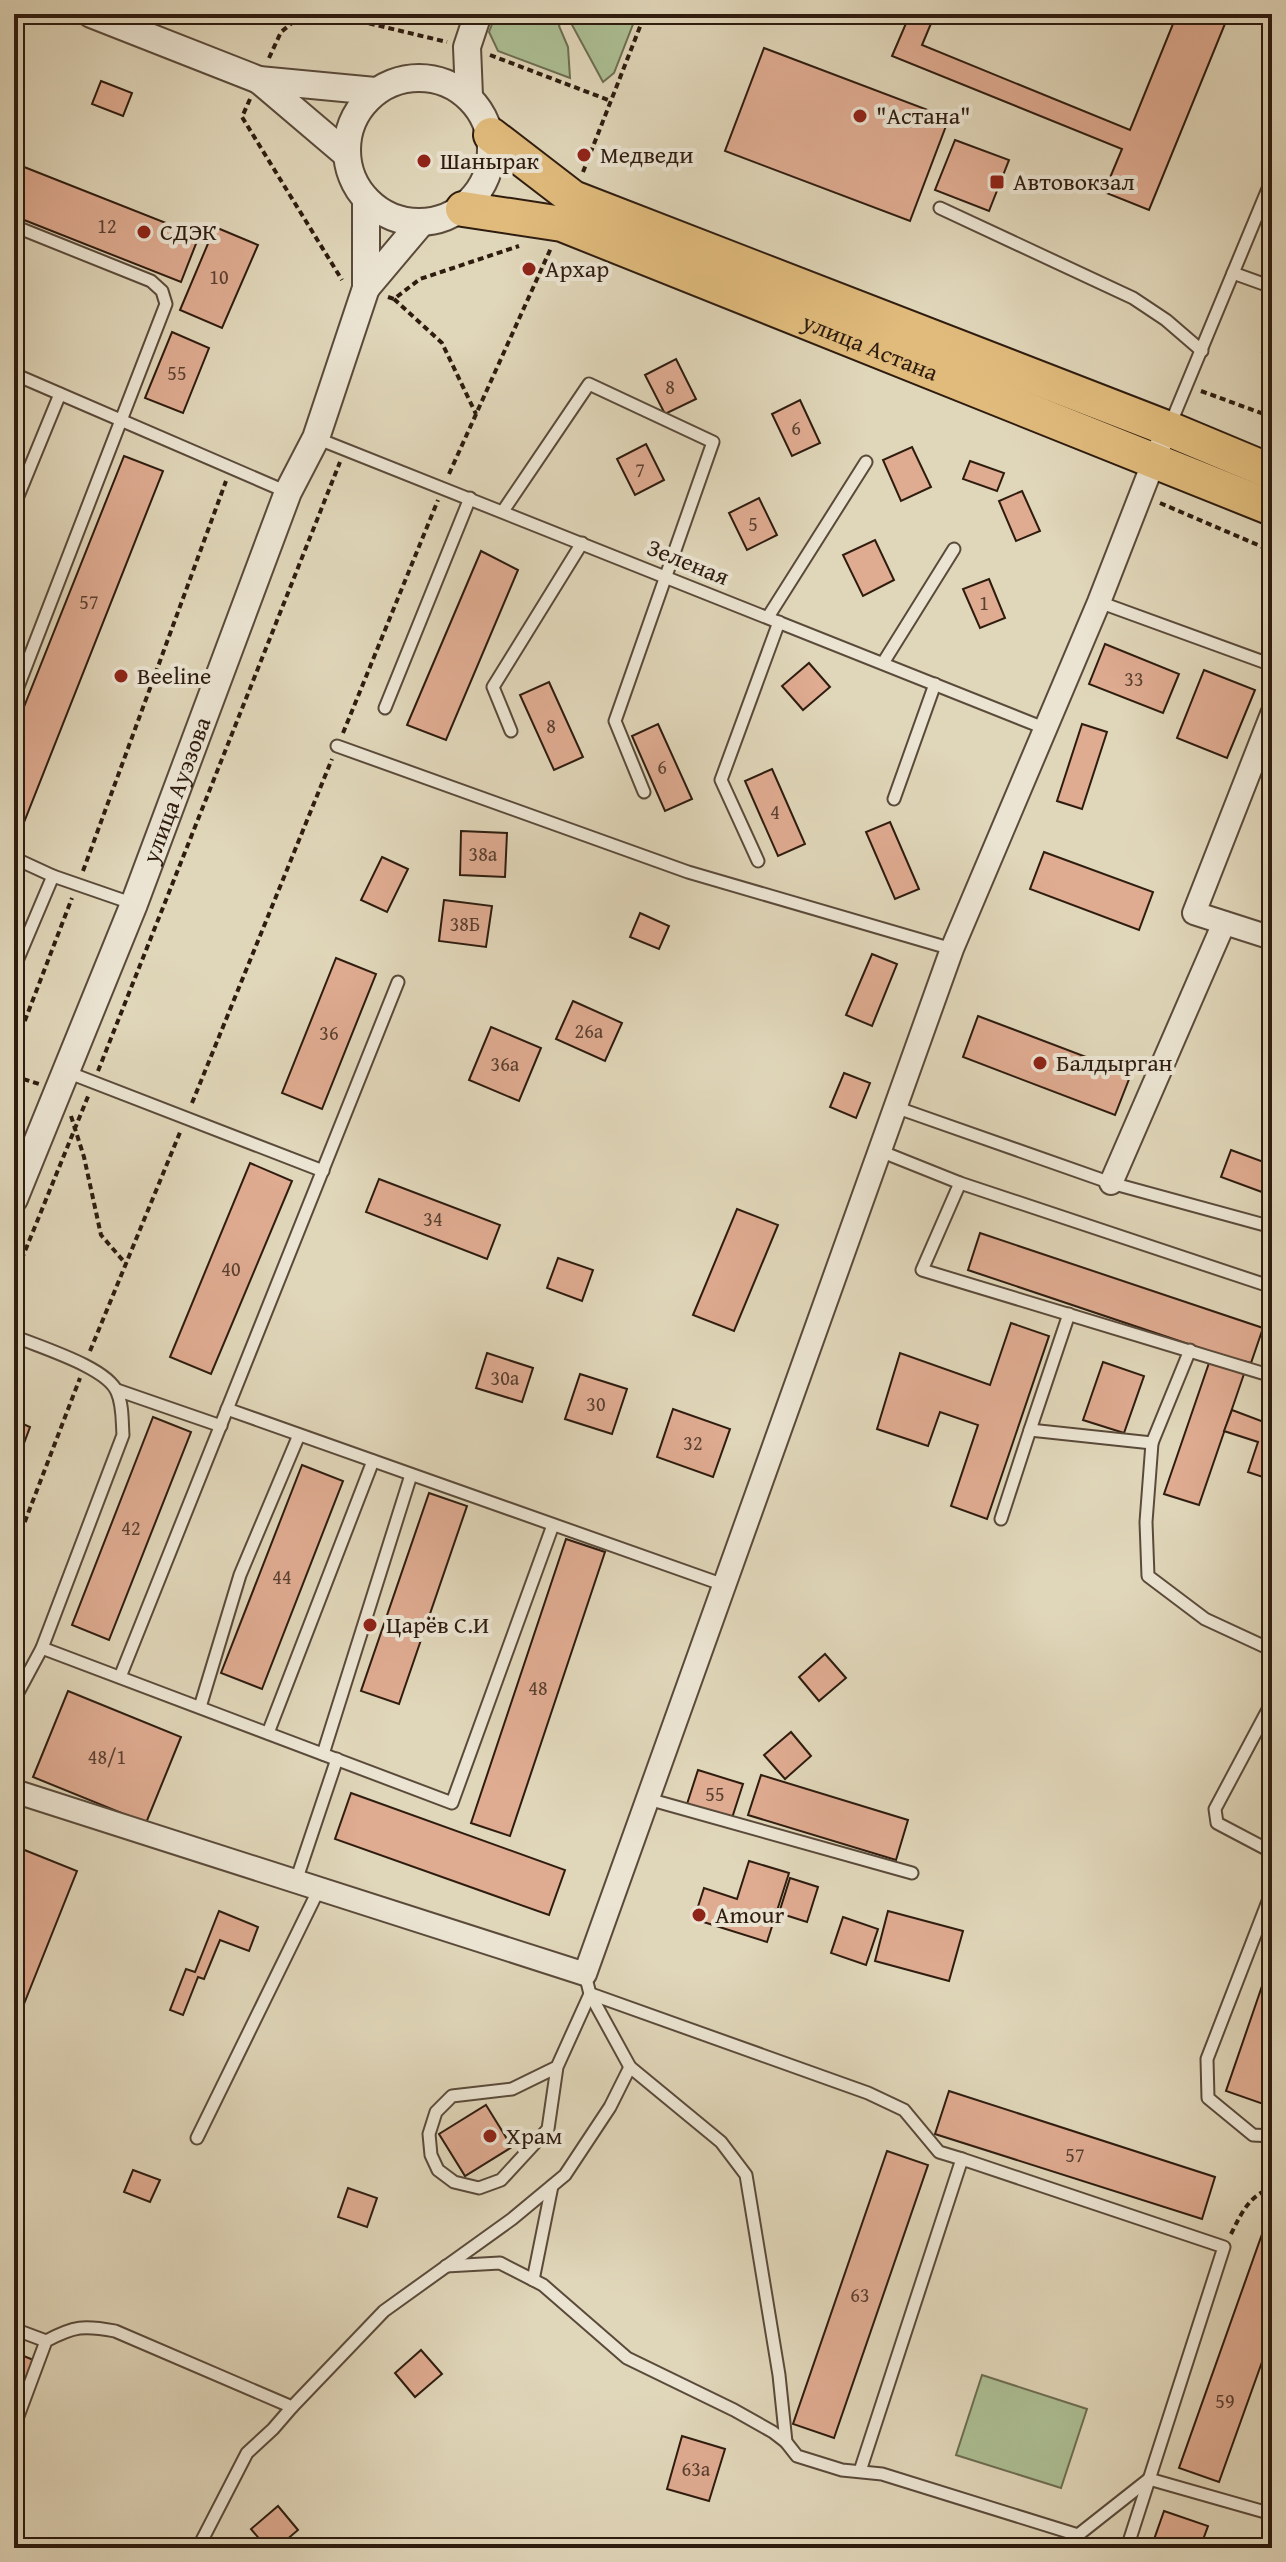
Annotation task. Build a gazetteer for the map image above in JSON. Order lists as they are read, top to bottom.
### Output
{
  "streets": {
    "main road": ["улица Астана"],
    "street": ["улица Ауэзова"],
    "lane": ["Зеленая"]
  },
  "crossings": [
    ["Зеленая", "улица Ауэзова"]
  ],
  "places": {
    "other": [
      "\"Астана\"",
      "Медведи",
      "Шанырак",
      "СДЭК",
      "Архар",
      "Beeline",
      "Балдырган",
      "Царёв С.И",
      "Amour",
      "Храм"
    ],
    "transit": ["Автовокзал"]
  },
  "house_numbers": [
    "12",
    "10",
    "55",
    "8",
    "6",
    "7",
    "5",
    "57",
    "1",
    "33",
    "8",
    "6",
    "4",
    "38а",
    "38Б",
    "26а",
    "36",
    "36а",
    "34",
    "40",
    "30а",
    "30",
    "32",
    "42",
    "44",
    "48",
    "48/1",
    "55",
    "57",
    "63",
    "59",
    "63а"
  ]
}
